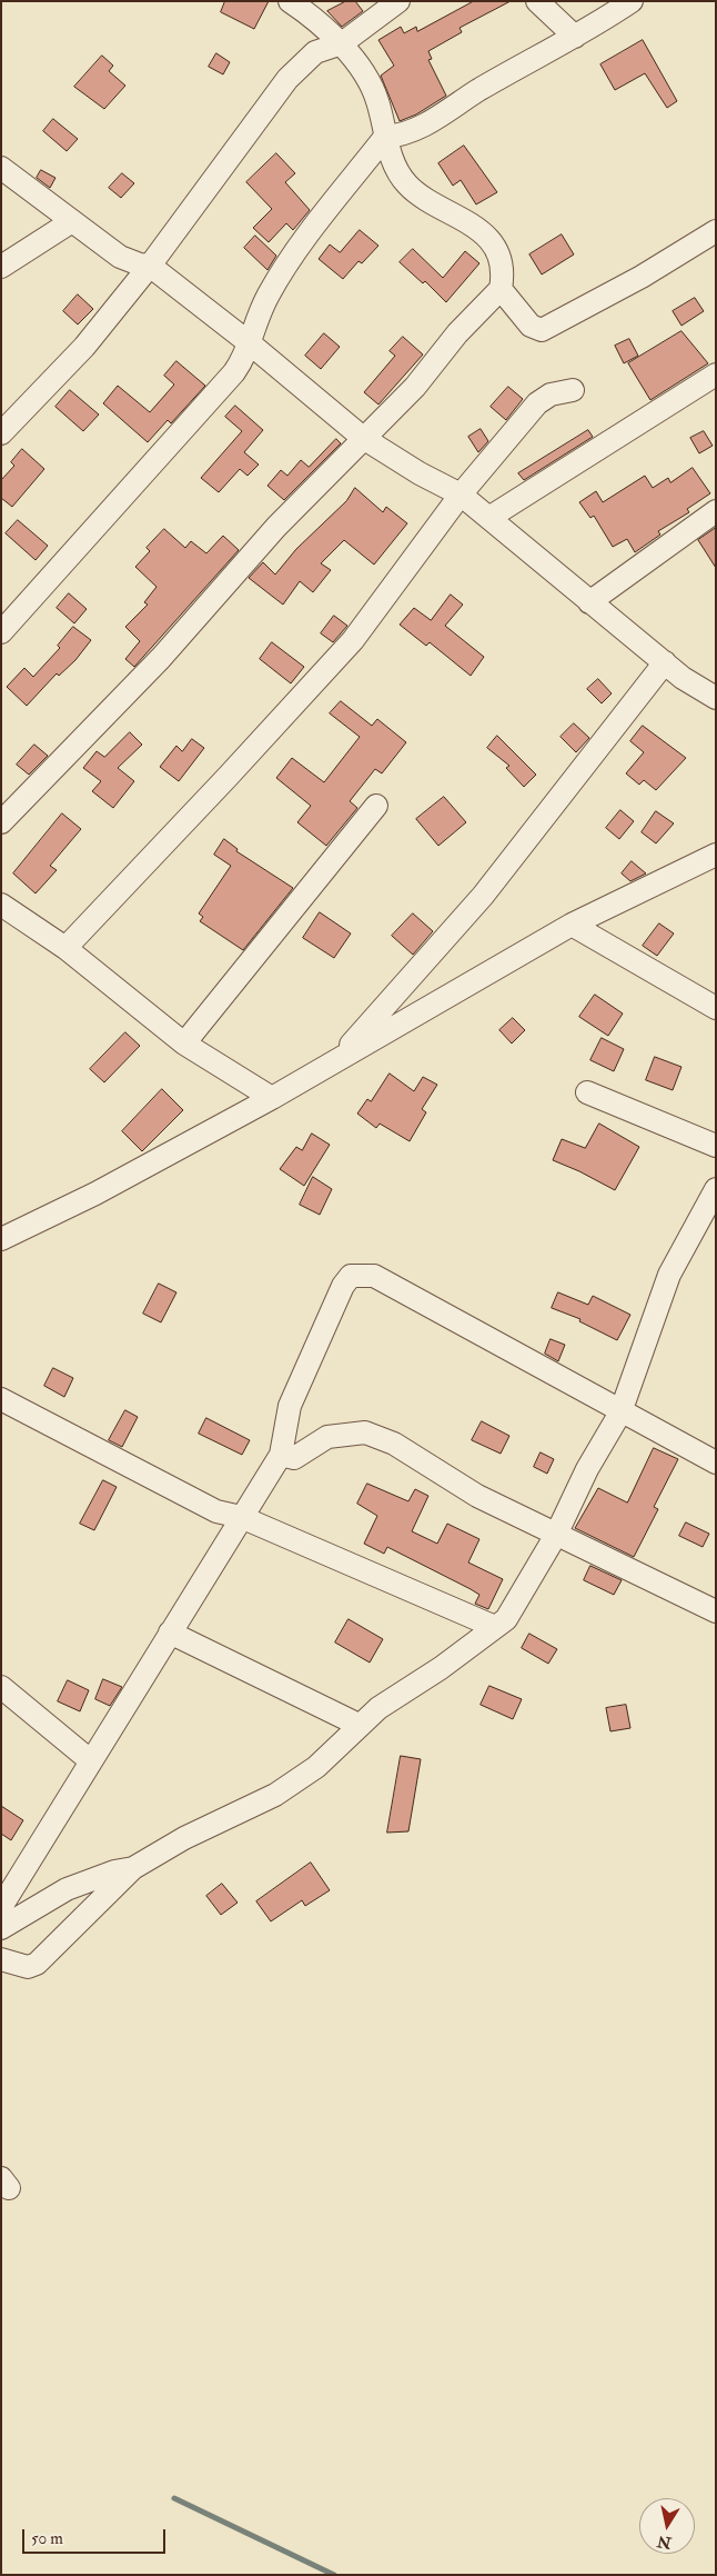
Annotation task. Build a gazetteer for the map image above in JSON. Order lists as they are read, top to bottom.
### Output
{
  "scale_bar": "50 m",
  "north": "bottom"
}
